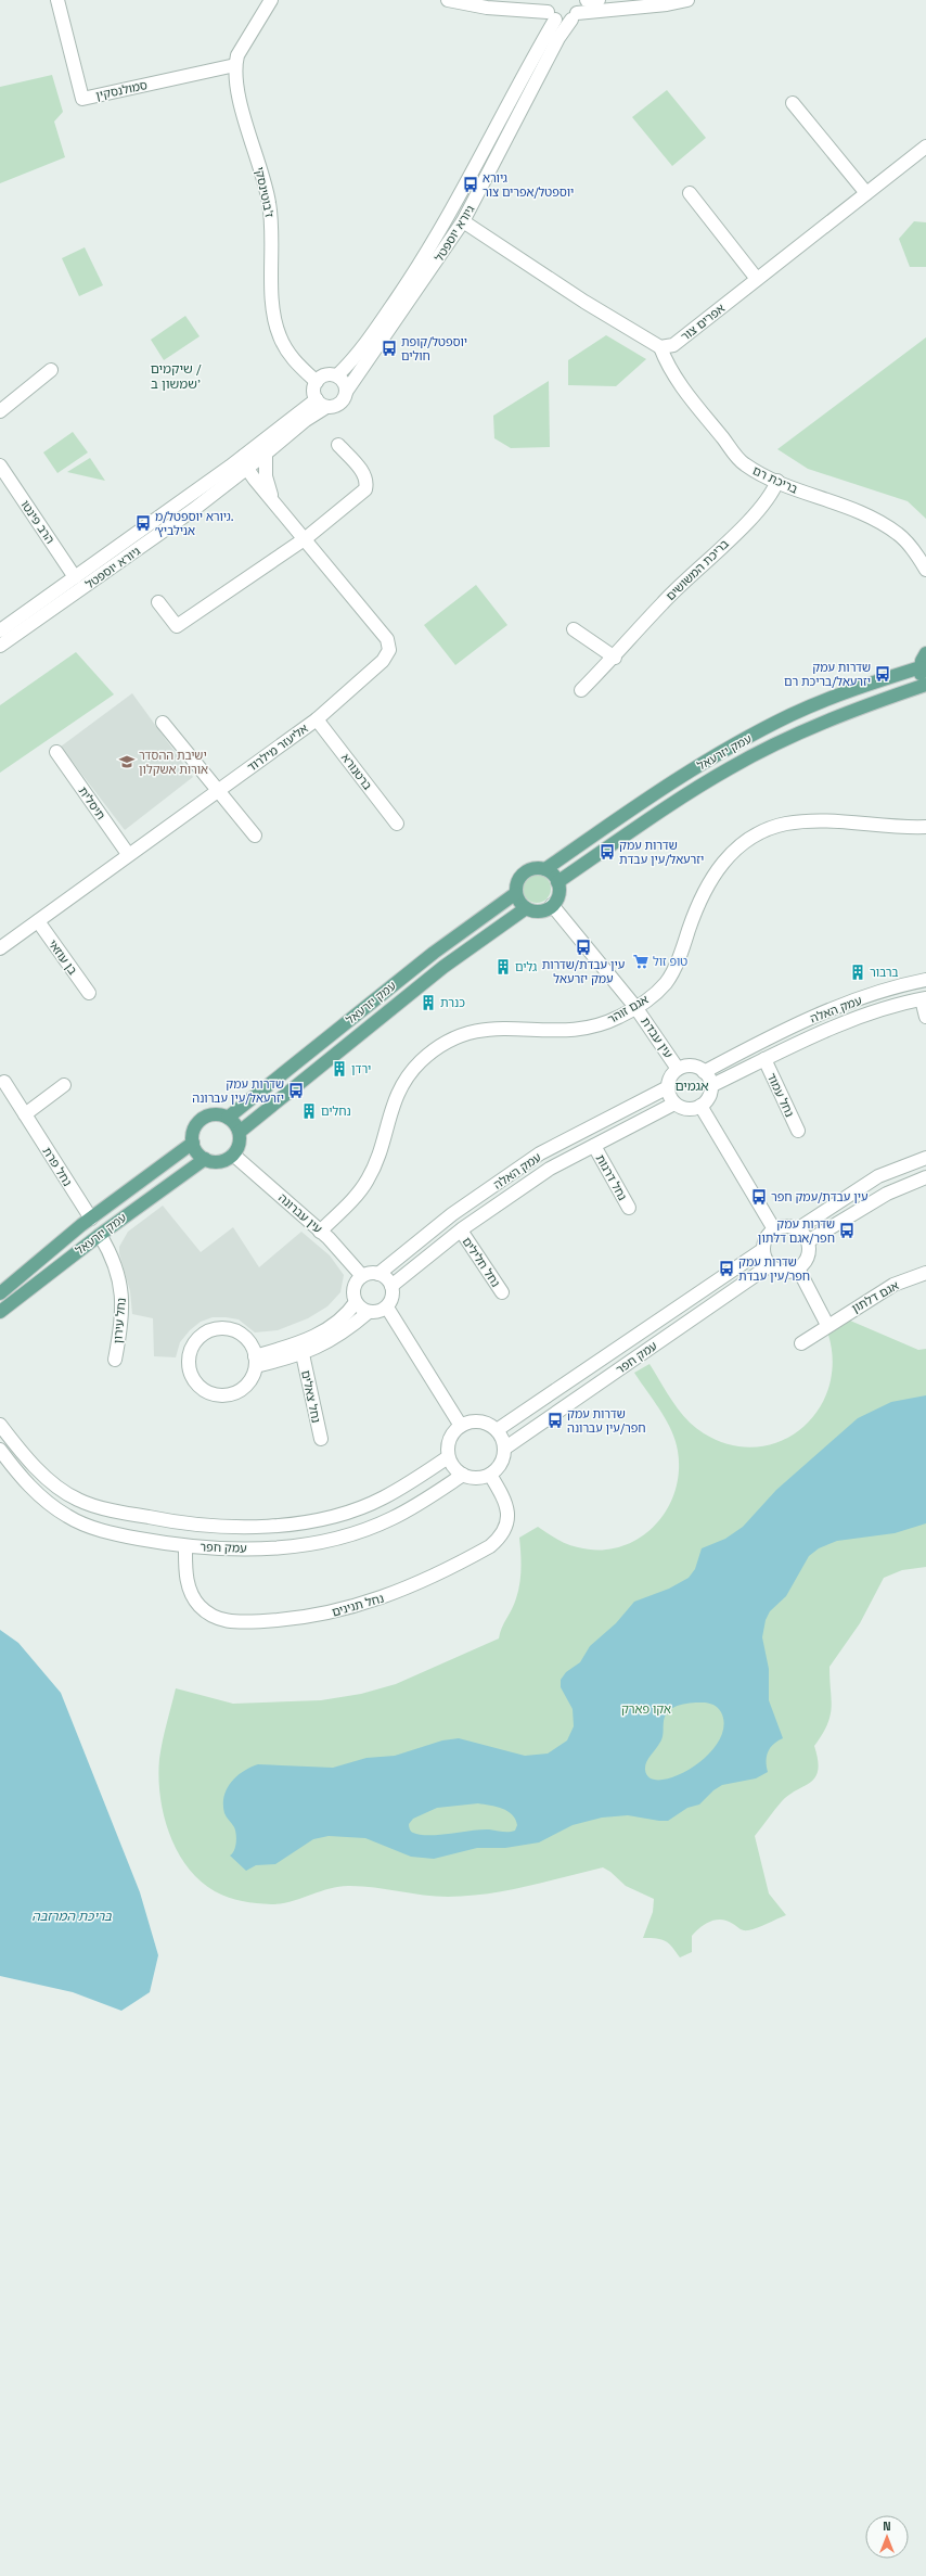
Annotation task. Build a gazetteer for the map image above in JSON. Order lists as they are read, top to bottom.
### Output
{
  "streets": {
    "main road": ["עמק יזרעאל"],
    "street": [
      "סמולנסקין",
      "ז'בוטינסקי",
      "גיורא יוספטל",
      "אפרים צור",
      "בריכת רם",
      "הרב פינטו",
      "בריכת המשושים",
      "אליעזר מילרוד",
      "ברטנורא",
      "תיסלית",
      "בן עוזאי",
      "אגם זוהר",
      "עמק האלה",
      "עין עבדת",
      "נחל עמוד",
      "נחל פרת",
      "נחל דרגות",
      "עין עברונה",
      "נחל חלילים",
      "אגם דלתון",
      "נחל עירון",
      "עמק חפר",
      "נחל צאלים",
      "נחל תנינים"
    ]
  },
  "crossings": [
    ["סמולנסקין", "ז'בוטינסקי"],
    ["ז'בוטינסקי", "גיורא יוספטל"],
    ["גיורא יוספטל", "הרב פינטו"],
    ["גיורא יוספטל", "אליעזר מילרוד"],
    ["אפרים צור", "בריכת רם"],
    ["בריכת רם", "בריכת המשושים"],
    ["אליעזר מילרוד", "ברטנורא"],
    ["אליעזר מילרוד", "תיסלית"],
    ["אליעזר מילרוד", "בן עוזאי"],
    ["עמק יזרעאל", "עין עבדת"],
    ["עמק יזרעאל", "נחל פרת"],
    ["עמק יזרעאל", "עין עברונה"],
    ["עמק יזרעאל", "נחל עירון"],
    ["אגם זוהר", "עין עבדת"],
    ["אגם זוהר", "עין עברונה"],
    ["עמק האלה", "עין עבדת"],
    ["עמק האלה", "נחל עמוד"],
    ["עמק האלה", "נחל דרגות"],
    ["עמק האלה", "עין עברונה"],
    ["עמק האלה", "נחל חלילים"],
    ["עמק חפר", "נחל תנינים"]
  ],
  "districts": ["שיקמים / שמשון ב'", "אגמים"],
  "water": ["בריכת המרזבה"],
  "parks": ["אקו פארק"],
  "places": {
    "bus stop": [
      "גיורא יוספטל/אפרים צור",
      "יוספטל/קופת חולים",
      "גיורא יוספטל/מ. אנילביץ׳",
      "שדרות עמק יזרעאל/בריכת רם",
      "שדרות עמק יזרעאל/עין עבדת",
      "עין עבדת/שדרות עמק יזרעאל",
      "שדרות עמק יזרעאל/עין עברונה",
      "עין עבדת/עמק חפר",
      "שדרות עמק חפר/אגם דלתון",
      "שדרות עמק חפר/עין עבדת",
      "שדרות עמק חפר/עין עברונה"
    ],
    "school or university": ["ישיבת ההסדר אורות אשקלון"],
    "supermarket": ["טופ זול"],
    "building": [
      "גלים",
      "ברבור",
      "כנרת",
      "ירדן",
      "נחלים"
    ]
  },
  "north": "top"
}
